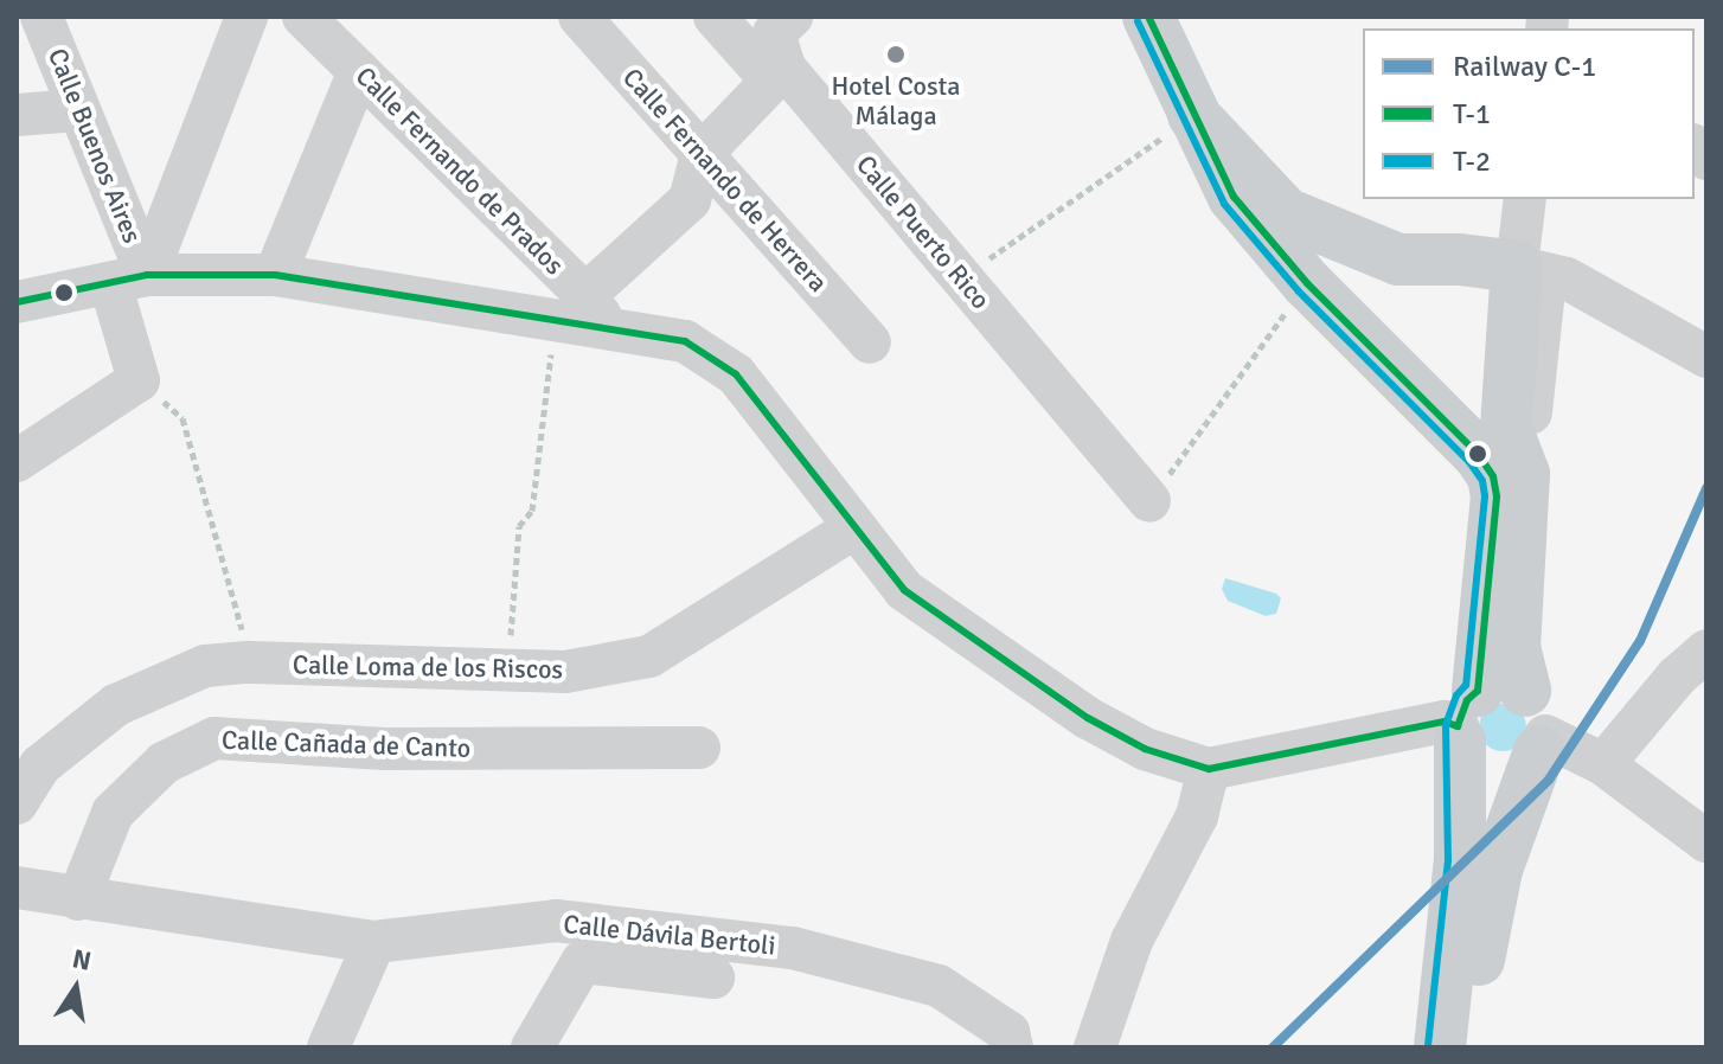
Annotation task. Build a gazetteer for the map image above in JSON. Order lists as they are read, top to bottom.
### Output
{
  "streets": {
    "street": [
      "Calle Buenos Aires",
      "Calle Fernando de Prados",
      "Calle Fernando de Herrera",
      "Calle Puerto Rico",
      "Calle Loma de los Riscos",
      "Calle Cañada de Canto",
      "Calle Dávila Bertoli"
    ]
  },
  "crossings": [
    ["Calle Fernando de Prados", "Calle Loma de los Riscos"],
    ["Calle Cañada de Canto", "Calle Dávila Bertoli"]
  ],
  "places": ["Hotel Costa Málaga"],
  "lines": ["transit line T-1", "transit line T-2", "rail line C-1"],
  "legend": ["Railway C-1", "T-1", "T-2"],
  "north": "top"
}
